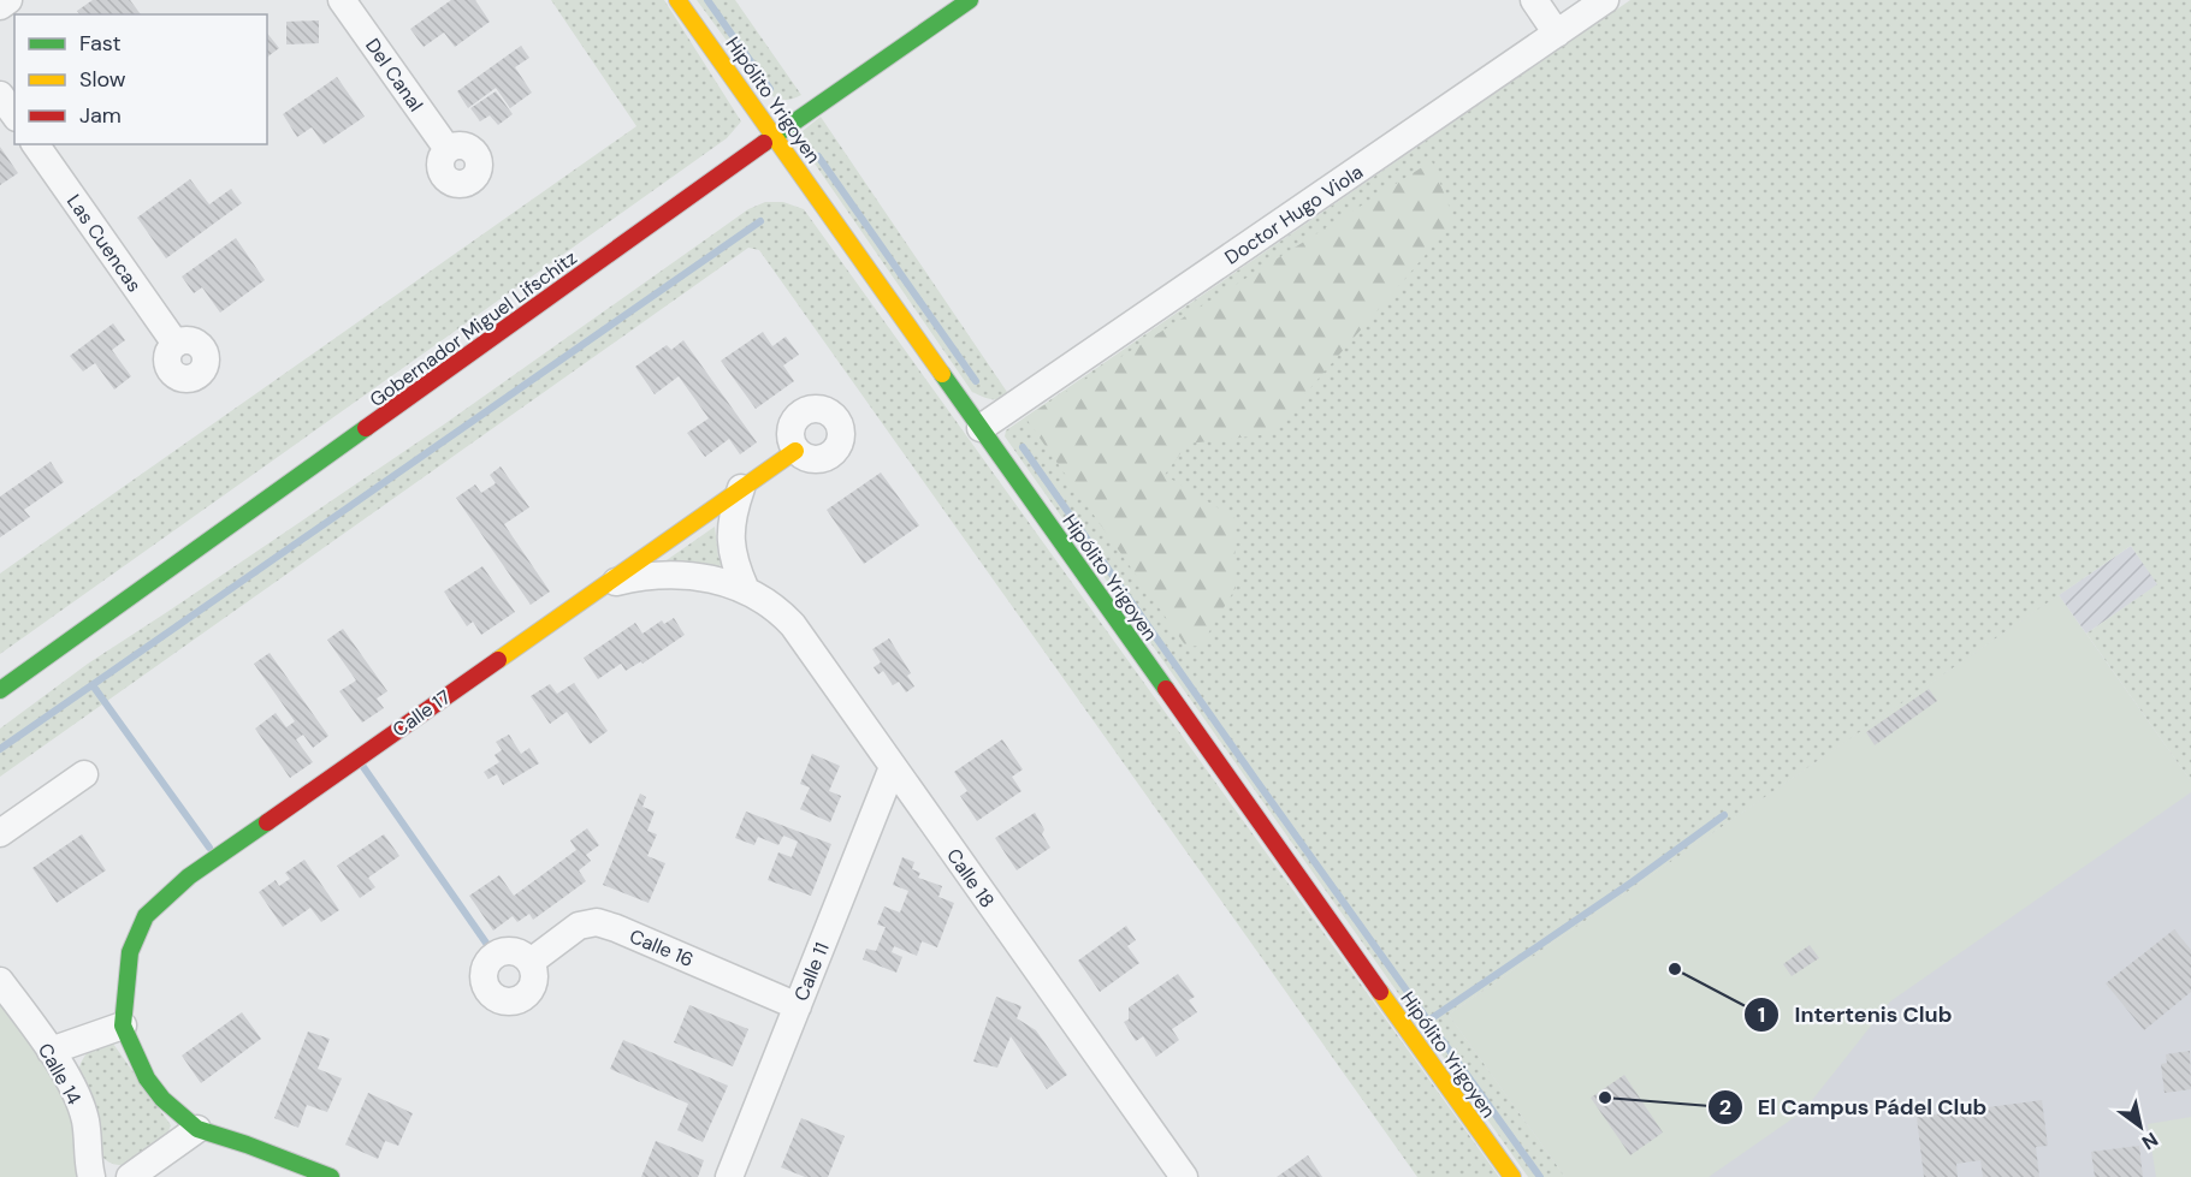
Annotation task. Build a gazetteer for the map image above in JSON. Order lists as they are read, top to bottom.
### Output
{
  "streets": {
    "street": [
      "Del Canal",
      "Hipólito Yrigoyen",
      "Doctor Hugo Viola",
      "Las Cuencas",
      "Gobernador Miguel Lifschitz",
      "Calle 17",
      "Calle 18",
      "Calle 16",
      "Calle 11",
      "Calle 14"
    ]
  },
  "crossings": [
    ["Hipólito Yrigoyen", "Doctor Hugo Viola"],
    ["Hipólito Yrigoyen", "Gobernador Miguel Lifschitz"],
    ["Calle 17", "Calle 18"],
    ["Calle 18", "Calle 11"],
    ["Calle 16", "Calle 11"]
  ],
  "places": ["Intertenis Club", "El Campus Pádel Club"],
  "legend": ["Fast", "Slow", "Jam"],
  "north": "bottom right"
}
